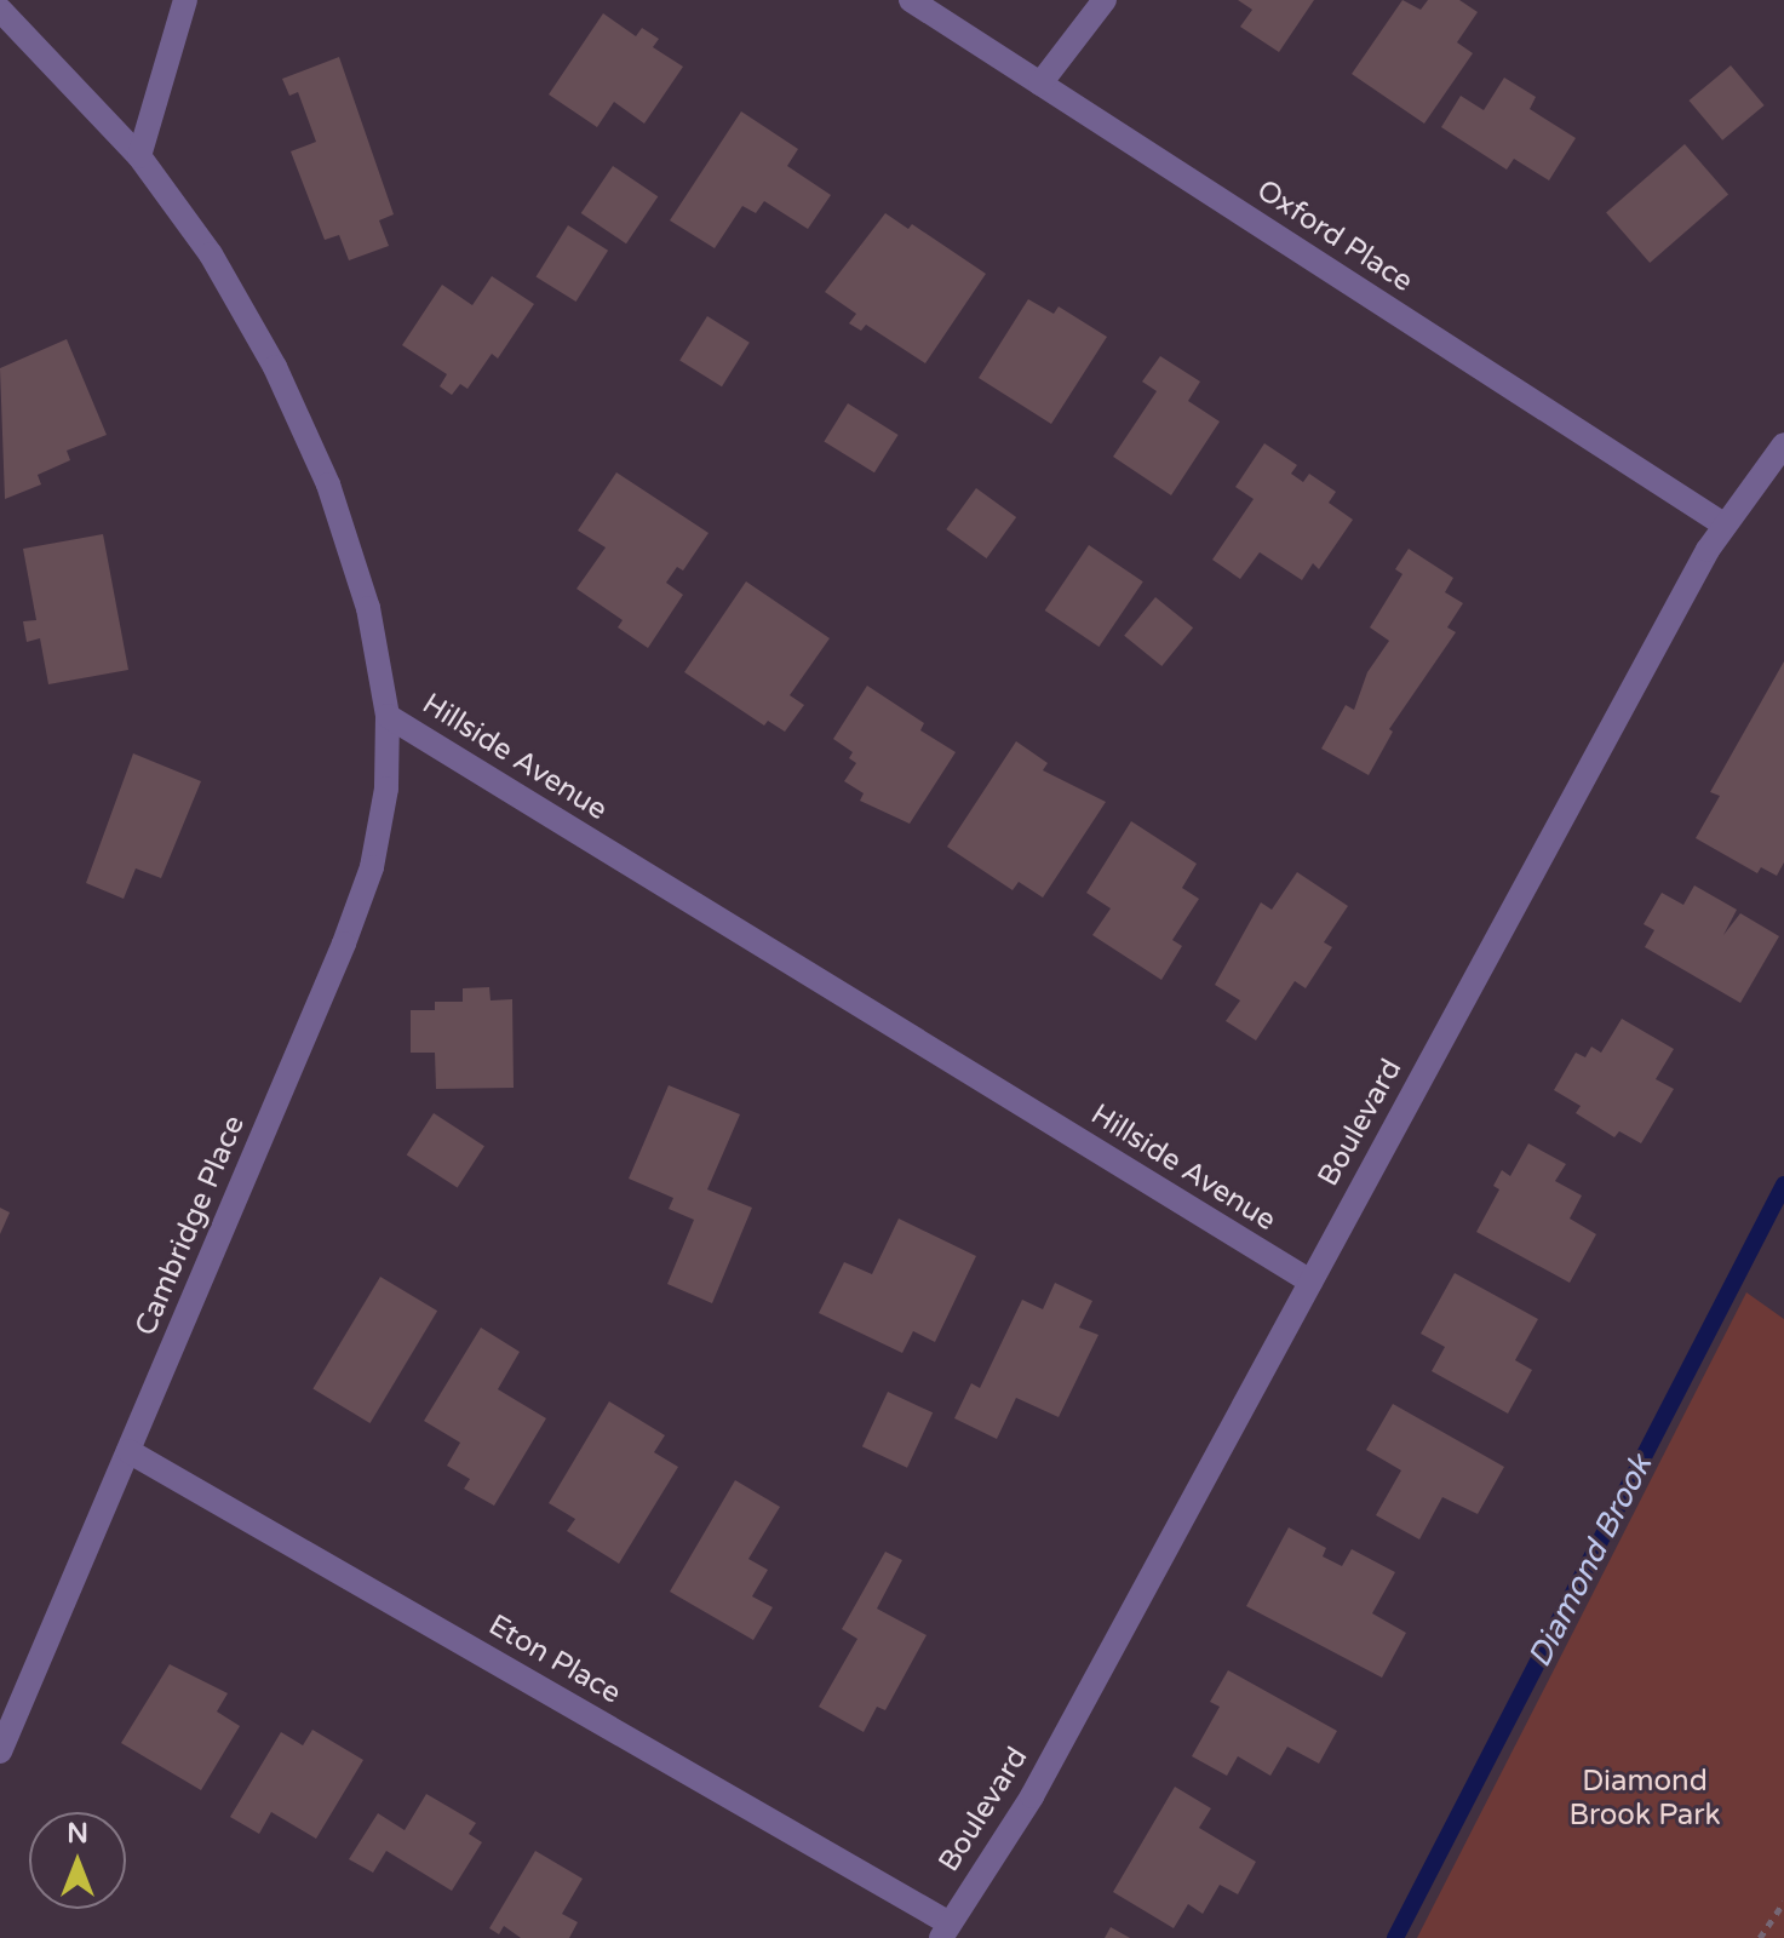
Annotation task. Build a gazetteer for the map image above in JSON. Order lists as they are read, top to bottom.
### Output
{
  "streets": {
    "street": [
      "Oxford Place",
      "Hillside Avenue",
      "Boulevard",
      "Cambridge Place",
      "Eton Place"
    ]
  },
  "crossings": [
    ["Oxford Place", "Boulevard"],
    ["Hillside Avenue", "Boulevard"],
    ["Hillside Avenue", "Cambridge Place"],
    ["Boulevard", "Eton Place"],
    ["Cambridge Place", "Eton Place"]
  ],
  "water": ["Diamond Brook"],
  "parks": ["Diamond Brook Park"],
  "north": "top"
}
